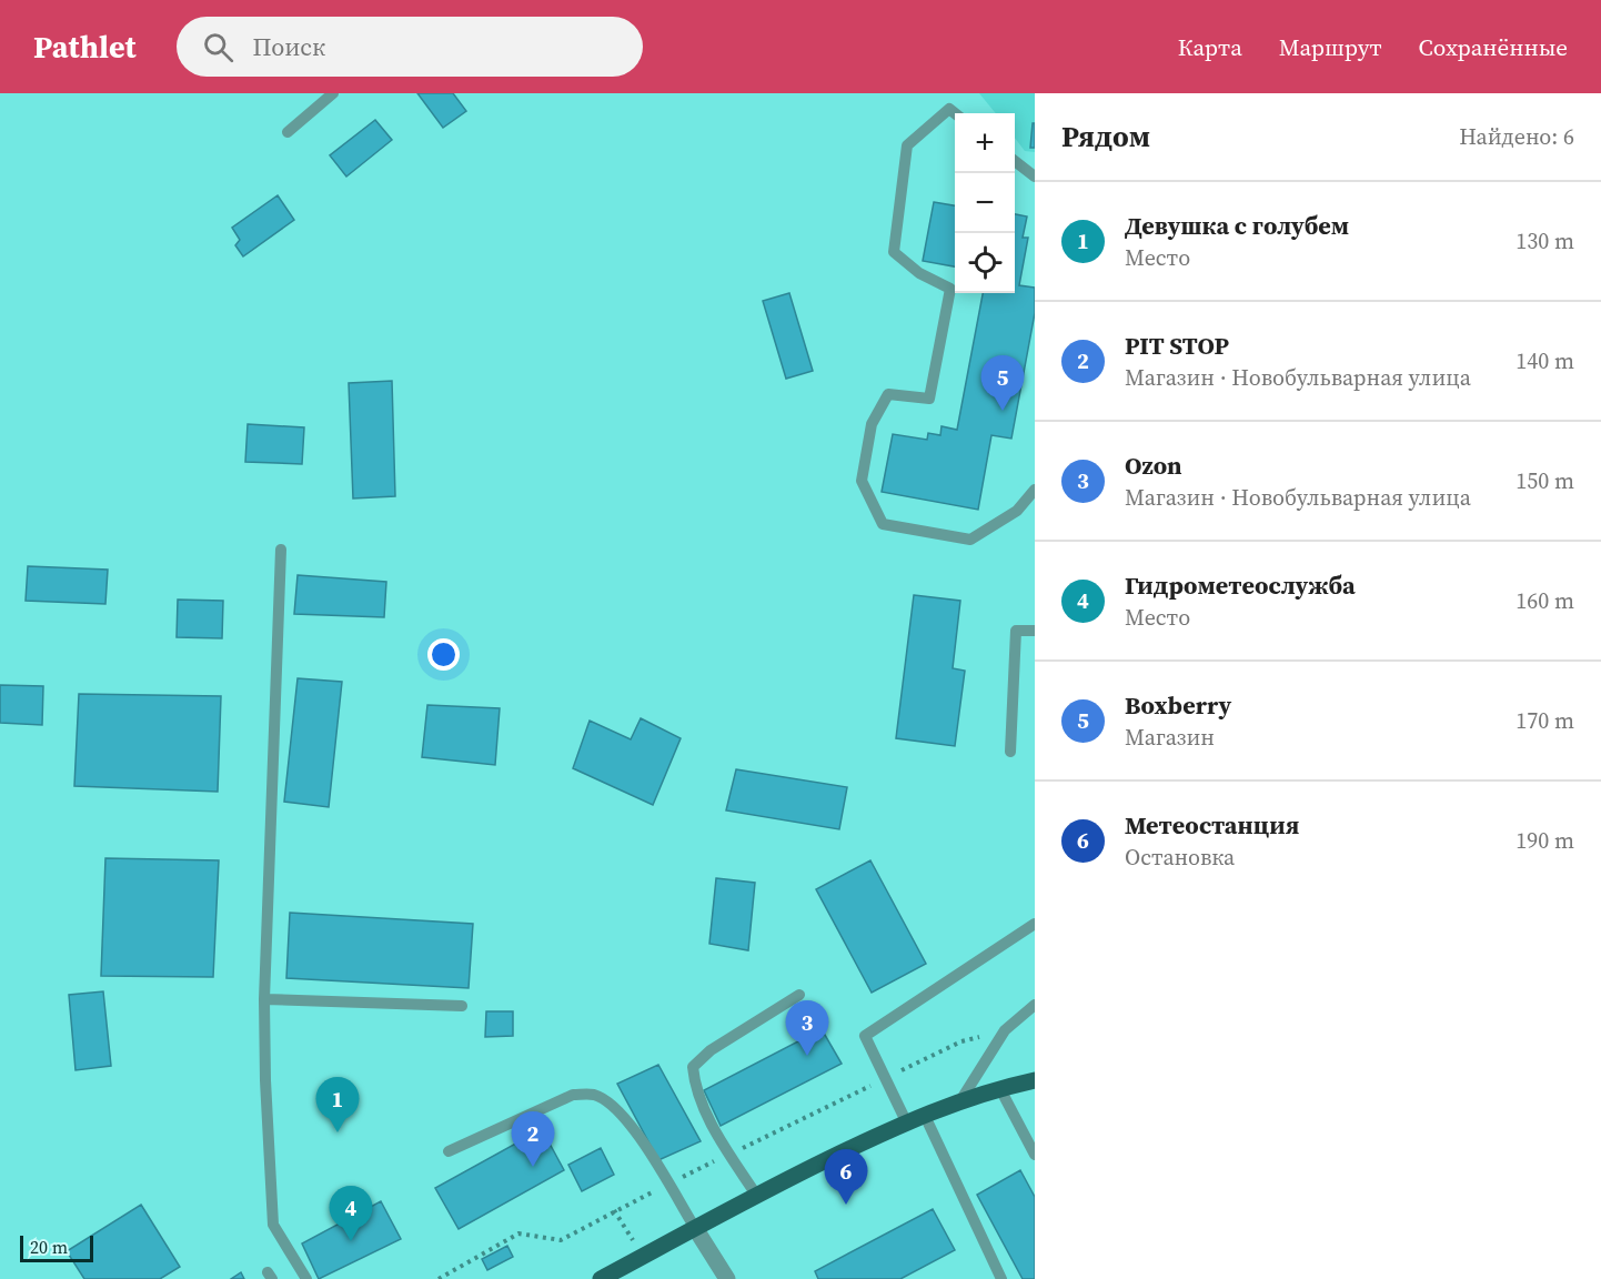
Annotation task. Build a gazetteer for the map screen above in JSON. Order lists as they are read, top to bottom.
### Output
{
  "scale_bar": "20 m",
  "page": {
    "header": "Pathlet",
    "search": "Поиск",
    "nav": ["Карта", "Маршрут", "Сохранённые"],
    "heading": ["Рядом", "Найдено: 6"],
    "map_buttons": ["+", "−"],
    "list": [
      {
        "mark": "1",
        "name": "Девушка с голубем",
        "note": "Место",
        "value": "130 m"
      },
      {
        "mark": "2",
        "name": "PIT STOP",
        "note": "Магазин · Новобульварная улица",
        "value": "140 m"
      },
      {
        "mark": "3",
        "name": "Ozon",
        "note": "Магазин · Новобульварная улица",
        "value": "150 m"
      },
      {
        "mark": "4",
        "name": "Гидрометеослужба",
        "note": "Место",
        "value": "160 m"
      },
      {
        "mark": "5",
        "name": "Boxberry",
        "note": "Магазин",
        "value": "170 m"
      },
      {
        "mark": "6",
        "name": "Метеостанция",
        "note": "Остановка",
        "value": "190 m"
      }
    ],
    "pins": [
      "5",
      "3",
      "1",
      "2",
      "6",
      "4"
    ],
    "scale": "20 m"
  }
}
